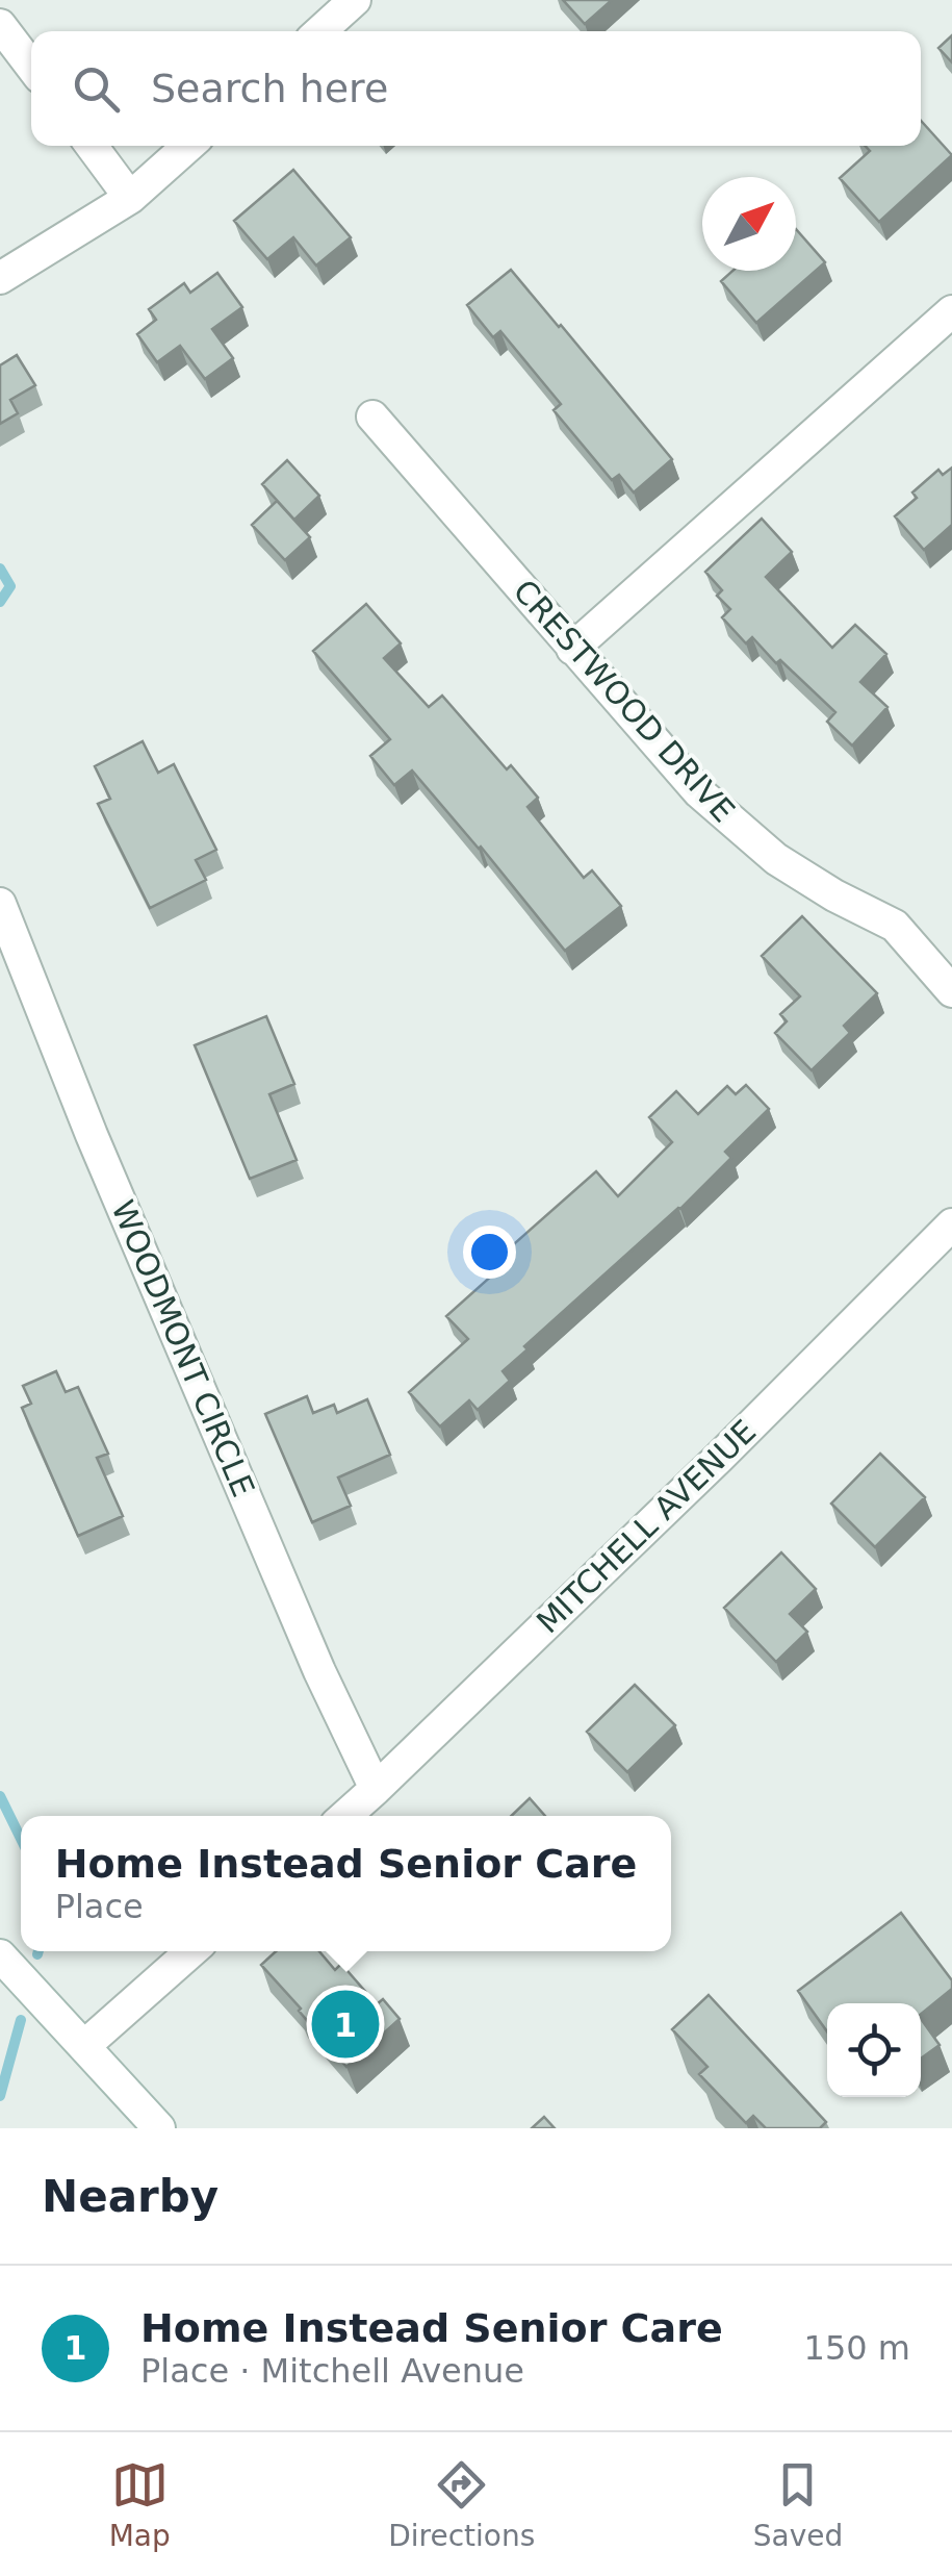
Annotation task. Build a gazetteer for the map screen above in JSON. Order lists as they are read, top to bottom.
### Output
{
  "streets": {
    "street": ["CRESTWOOD DRIVE", "WOODMONT CIRCLE", "MITCHELL AVENUE"]
  },
  "crossings": [
    ["WOODMONT CIRCLE", "MITCHELL AVENUE"]
  ],
  "north": "top right",
  "page": {
    "search": "Search here",
    "popup": ["Home Instead Senior Care", "Place"],
    "pins": "1",
    "heading": "Nearby",
    "list": [
      {
        "mark": "1",
        "name": "Home Instead Senior Care",
        "note": "Place · Mitchell Avenue",
        "value": "150 m"
      }
    ],
    "nav": ["Map", "Directions", "Saved"]
  }
}
